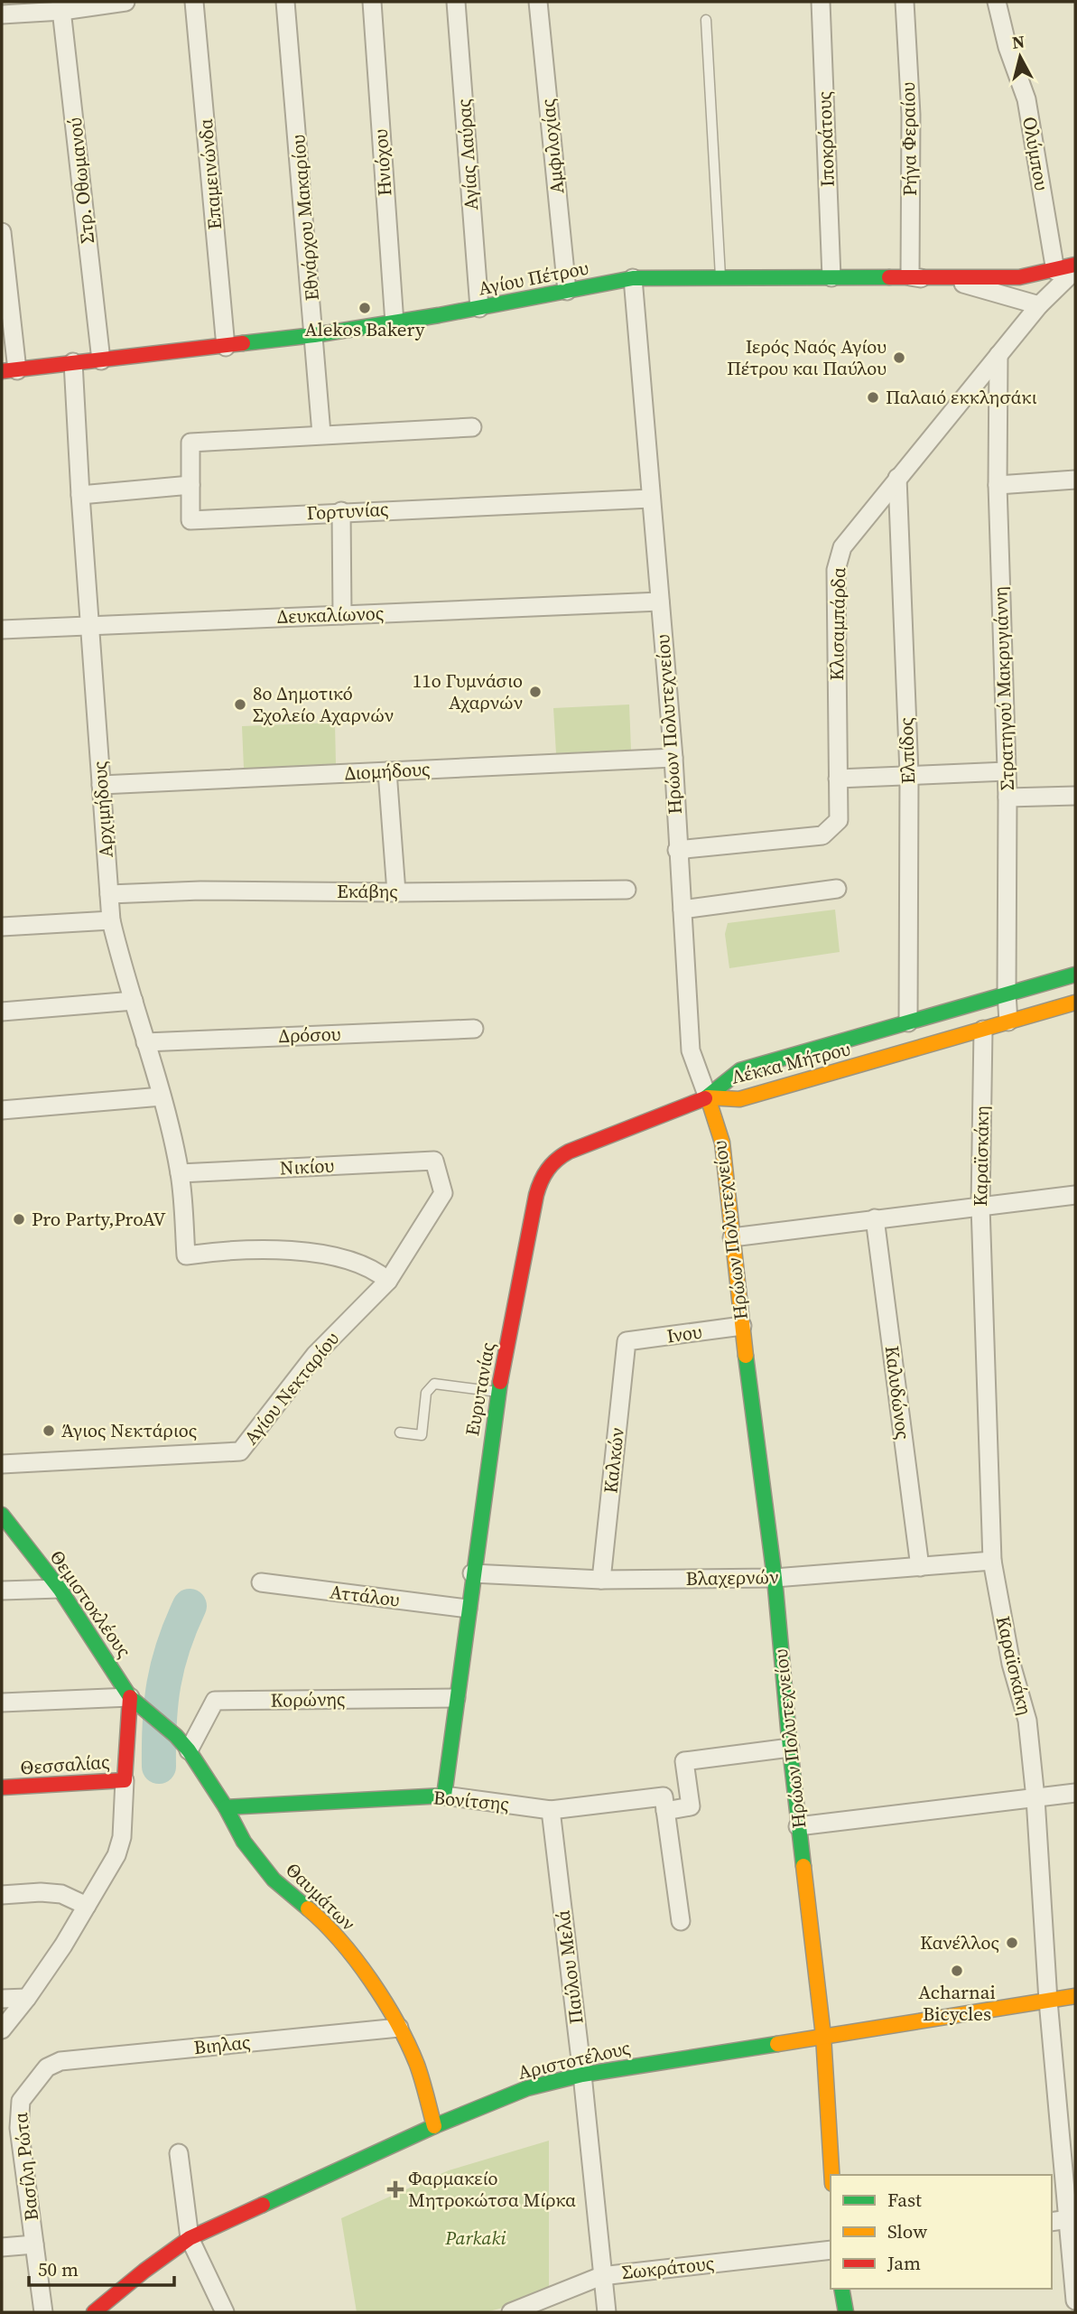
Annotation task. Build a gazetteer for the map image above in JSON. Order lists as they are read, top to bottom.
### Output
{
  "streets": {
    "street": [
      "Ιποκράτους",
      "Ρήγα Φεραίου",
      "Αμφιλοχίας",
      "Ολύμπου",
      "Αγίας Λαύρας",
      "Ηνιόχου",
      "Επαμεινώνδα",
      "Στρ. Οθωμανού",
      "Εθνάρχου Μακαρίου",
      "Αγίου Πέτρου",
      "Γορτυνίας",
      "Δευκαλίωνος",
      "Κλισαμπάρδα",
      "Στρατηγού Μακρυγιάννη",
      "Ηρώων Πολυτεχνείου",
      "Ελπίδος",
      "Διομήδους",
      "Αρχιμήδους",
      "Εκάβης",
      "Δρόσου",
      "Λέκκα Μήτρου",
      "Καραϊσκάκη",
      "Νικίου",
      "Ινου",
      "Αγίου Νεκταρίου",
      "Ευρυτανίας",
      "Καλυδώνος",
      "Καλκών",
      "Βλαχερνών",
      "Αττάλου",
      "Θεμιστοκλέους",
      "Κορώνης",
      "Θεσσαλίας",
      "Βονίτσης",
      "Θαυμάτων",
      "Παύλου Μελά",
      "Βιηλας",
      "Αριστοτέλους",
      "Βασίλη Ρώτα",
      "Σωκράτους"
    ]
  },
  "crossings": [
    ["Ιποκράτους", "Αγίου Πέτρου"],
    ["Ρήγα Φεραίου", "Αγίου Πέτρου"],
    ["Αμφιλοχίας", "Αγίου Πέτρου"],
    ["Ολύμπου", "Αγίου Πέτρου"],
    ["Αγίας Λαύρας", "Αγίου Πέτρου"],
    ["Ηνιόχου", "Αγίου Πέτρου"],
    ["Επαμεινώνδα", "Αγίου Πέτρου"],
    ["Στρ. Οθωμανού", "Αγίου Πέτρου"],
    ["Εθνάρχου Μακαρίου", "Αγίου Πέτρου"],
    ["Αγίου Πέτρου", "Ηρώων Πολυτεχνείου"],
    ["Αγίου Πέτρου", "Αρχιμήδους"],
    ["Γορτυνίας", "Ηρώων Πολυτεχνείου"],
    ["Δευκαλίωνος", "Ηρώων Πολυτεχνείου"],
    ["Δευκαλίωνος", "Αρχιμήδους"],
    ["Κλισαμπάρδα", "Στρατηγού Μακρυγιάννη"],
    ["Κλισαμπάρδα", "Ηρώων Πολυτεχνείου"],
    ["Κλισαμπάρδα", "Ελπίδος"],
    ["Στρατηγού Μακρυγιάννη", "Λέκκα Μήτρου"],
    ["Ηρώων Πολυτεχνείου", "Διομήδους"],
    ["Ηρώων Πολυτεχνείου", "Λέκκα Μήτρου"],
    ["Ηρώων Πολυτεχνείου", "Ινου"],
    ["Ηρώων Πολυτεχνείου", "Ευρυτανίας"],
    ["Ηρώων Πολυτεχνείου", "Βλαχερνών"],
    ["Ηρώων Πολυτεχνείου", "Αριστοτέλους"],
    ["Ελπίδος", "Λέκκα Μήτρου"],
    ["Διομήδους", "Αρχιμήδους"],
    ["Αρχιμήδους", "Εκάβης"],
    ["Αρχιμήδους", "Δρόσου"],
    ["Αρχιμήδους", "Νικίου"],
    ["Αρχιμήδους", "Αγίου Νεκταρίου"],
    ["Λέκκα Μήτρου", "Καραϊσκάκη"],
    ["Λέκκα Μήτρου", "Ευρυτανίας"],
    ["Καραϊσκάκη", "Βλαχερνών"],
    ["Καραϊσκάκη", "Αριστοτέλους"],
    ["Νικίου", "Αγίου Νεκταρίου"],
    ["Ινου", "Καλκών"],
    ["Ευρυτανίας", "Βλαχερνών"],
    ["Ευρυτανίας", "Αττάλου"],
    ["Ευρυτανίας", "Κορώνης"],
    ["Ευρυτανίας", "Βονίτσης"],
    ["Καλυδώνος", "Βλαχερνών"],
    ["Καλκών", "Βλαχερνών"],
    ["Θεμιστοκλέους", "Θεσσαλίας"],
    ["Θεμιστοκλέους", "Θαυμάτων"],
    ["Κορώνης", "Θαυμάτων"],
    ["Βονίτσης", "Θαυμάτων"],
    ["Βονίτσης", "Παύλου Μελά"],
    ["Θαυμάτων", "Βιηλας"],
    ["Θαυμάτων", "Αριστοτέλους"],
    ["Παύλου Μελά", "Αριστοτέλους"],
    ["Παύλου Μελά", "Σωκράτους"],
    ["Βιηλας", "Βασίλη Ρώτα"]
  ],
  "parks": ["Parkaki"],
  "places": {
    "other": [
      "Alekos Bakery",
      "Ιερός Ναός Αγίου Πέτρου και Παύλου",
      "Παλαιό εκκλησάκι",
      "11ο Γυμνάσιο Αχαρνών",
      "8ο Δημοτικό Σχολείο Αχαρνών",
      "Pro Party,ProAV",
      "Άγιος Νεκτάριος",
      "Κανέλλος",
      "Acharnai Bicycles"
    ],
    "health": ["Φαρμακείο Μητροκώτσα Μίρκα"]
  },
  "legend": ["Fast", "Slow", "Jam"],
  "scale_bar": "50 m",
  "north": "top"
}
